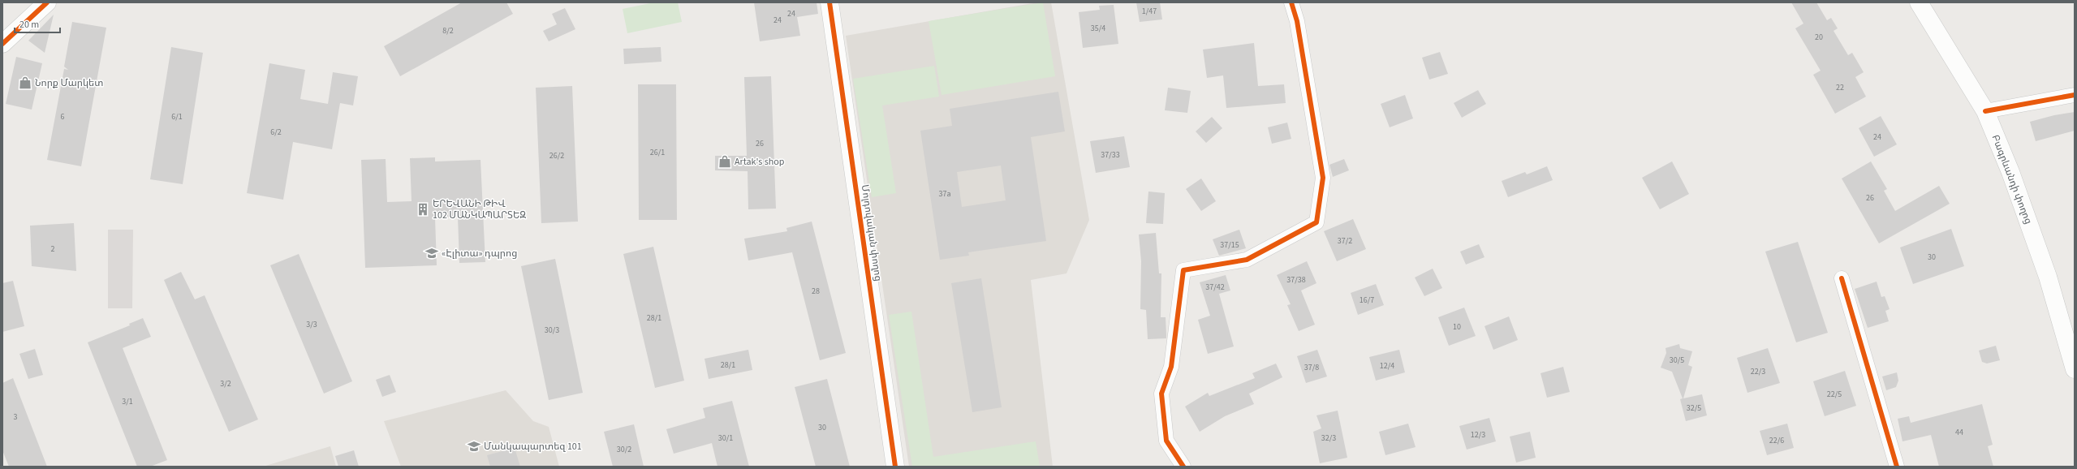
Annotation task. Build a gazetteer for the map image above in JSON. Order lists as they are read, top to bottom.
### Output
{
  "streets": {
    "street": ["Բագրևանդի փողոց", "Մոլդովական փողոց"]
  },
  "places": {
    "shop": ["Նորք Մարկետ", "Artak's shop"],
    "building": ["ԵՐԵՎԱՆԻ ԹԻՎ 102 ՄԱՆԿԱՊԱՐՏԵԶ"],
    "school or university": ["«Էլիտա» դպրոց", "Մանկապարտեզ 101"]
  },
  "house_numbers": [
    "1/47",
    "24",
    "24",
    "35/4",
    "8/2",
    "20",
    "22",
    "6",
    "6/1",
    "6/2",
    "24",
    "26",
    "26/1",
    "37/33",
    "26/2",
    "37a",
    "26",
    "37/2",
    "37/15",
    "2",
    "30",
    "37/38",
    "37/42",
    "28",
    "16/7",
    "28/1",
    "3/3",
    "10",
    "30/3",
    "30/5",
    "28/1",
    "12/4",
    "37/8",
    "22/3",
    "3/2",
    "22/5",
    "3/1",
    "32/5",
    "3",
    "30",
    "44",
    "12/3",
    "30/1",
    "32/3",
    "22/6",
    "30/2"
  ],
  "scale_bar": "20 m"
}
